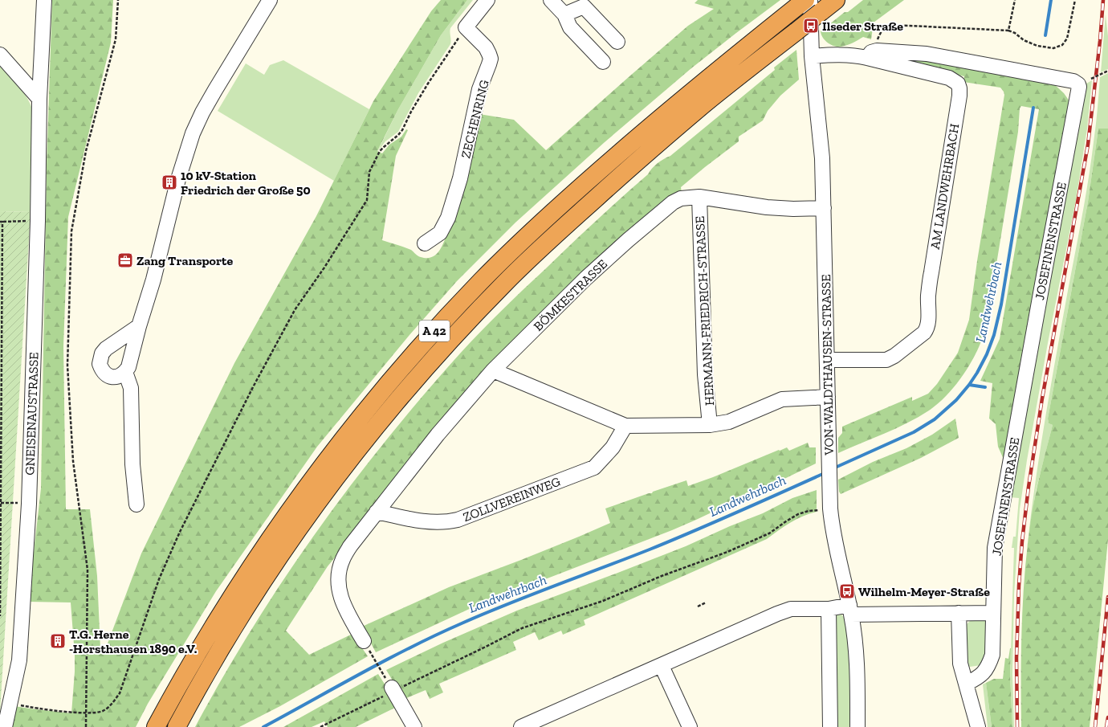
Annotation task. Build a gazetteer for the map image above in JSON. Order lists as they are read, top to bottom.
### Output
{
  "streets": {
    "highway": ["A 42"],
    "street": [
      "ZECHENRING",
      "AM LANDWEHRBACH",
      "JOSEFINENSTRASSE",
      "BÖMKESTRASSE",
      "HERMANN-FRIEDRICH-STRASSE",
      "VON-WALDTHAUSEN-STRASSE",
      "GNEISENAUSTRASSE",
      "ZOLLVEREINWEG"
    ]
  },
  "crossings": [
    ["AM LANDWEHRBACH", "JOSEFINENSTRASSE"],
    ["AM LANDWEHRBACH", "VON-WALDTHAUSEN-STRASSE"],
    ["BÖMKESTRASSE", "HERMANN-FRIEDRICH-STRASSE"],
    ["BÖMKESTRASSE", "VON-WALDTHAUSEN-STRASSE"],
    ["BÖMKESTRASSE", "ZOLLVEREINWEG"],
    ["A 42", "VON-WALDTHAUSEN-STRASSE"]
  ],
  "water": ["Landwehrbach"],
  "places": {
    "bus stop": ["Ilseder Straße", "Wilhelm-Meyer-Straße"],
    "building": ["10 kV-Station Friedrich der Große 50", "T.G. Herne -Horsthausen 1890 e.V."],
    "office": ["Zang Transporte"]
  }
}
